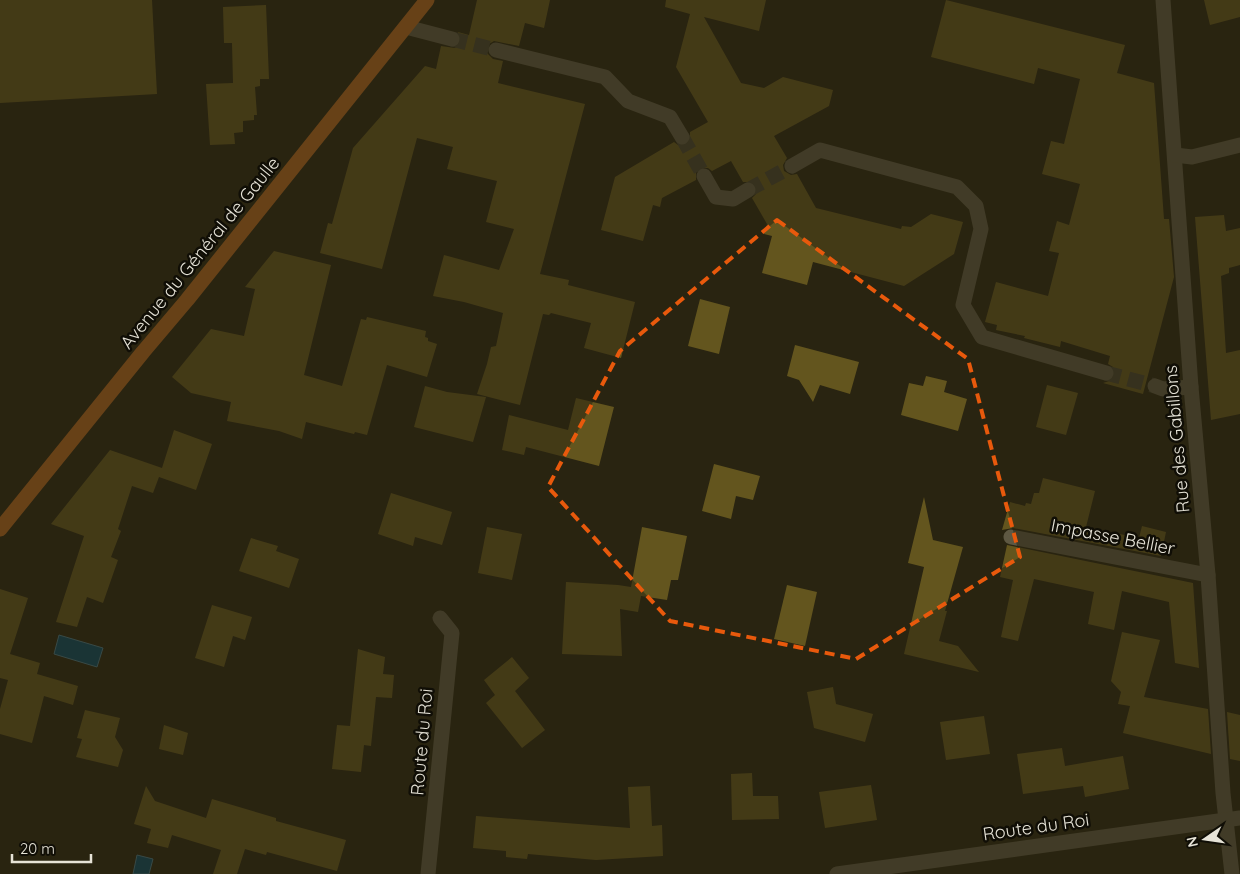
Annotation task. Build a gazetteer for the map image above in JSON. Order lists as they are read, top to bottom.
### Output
{
  "streets": {
    "main road": ["Avenue du Général de Gaulle"],
    "street": ["Rue des Gabillons", "Impasse Bellier", "Route du Roi"]
  },
  "crossings": [
    ["Rue des Gabillons", "Impasse Bellier"],
    ["Rue des Gabillons", "Route du Roi"]
  ],
  "scale_bar": "20 m",
  "north": "left"
}
